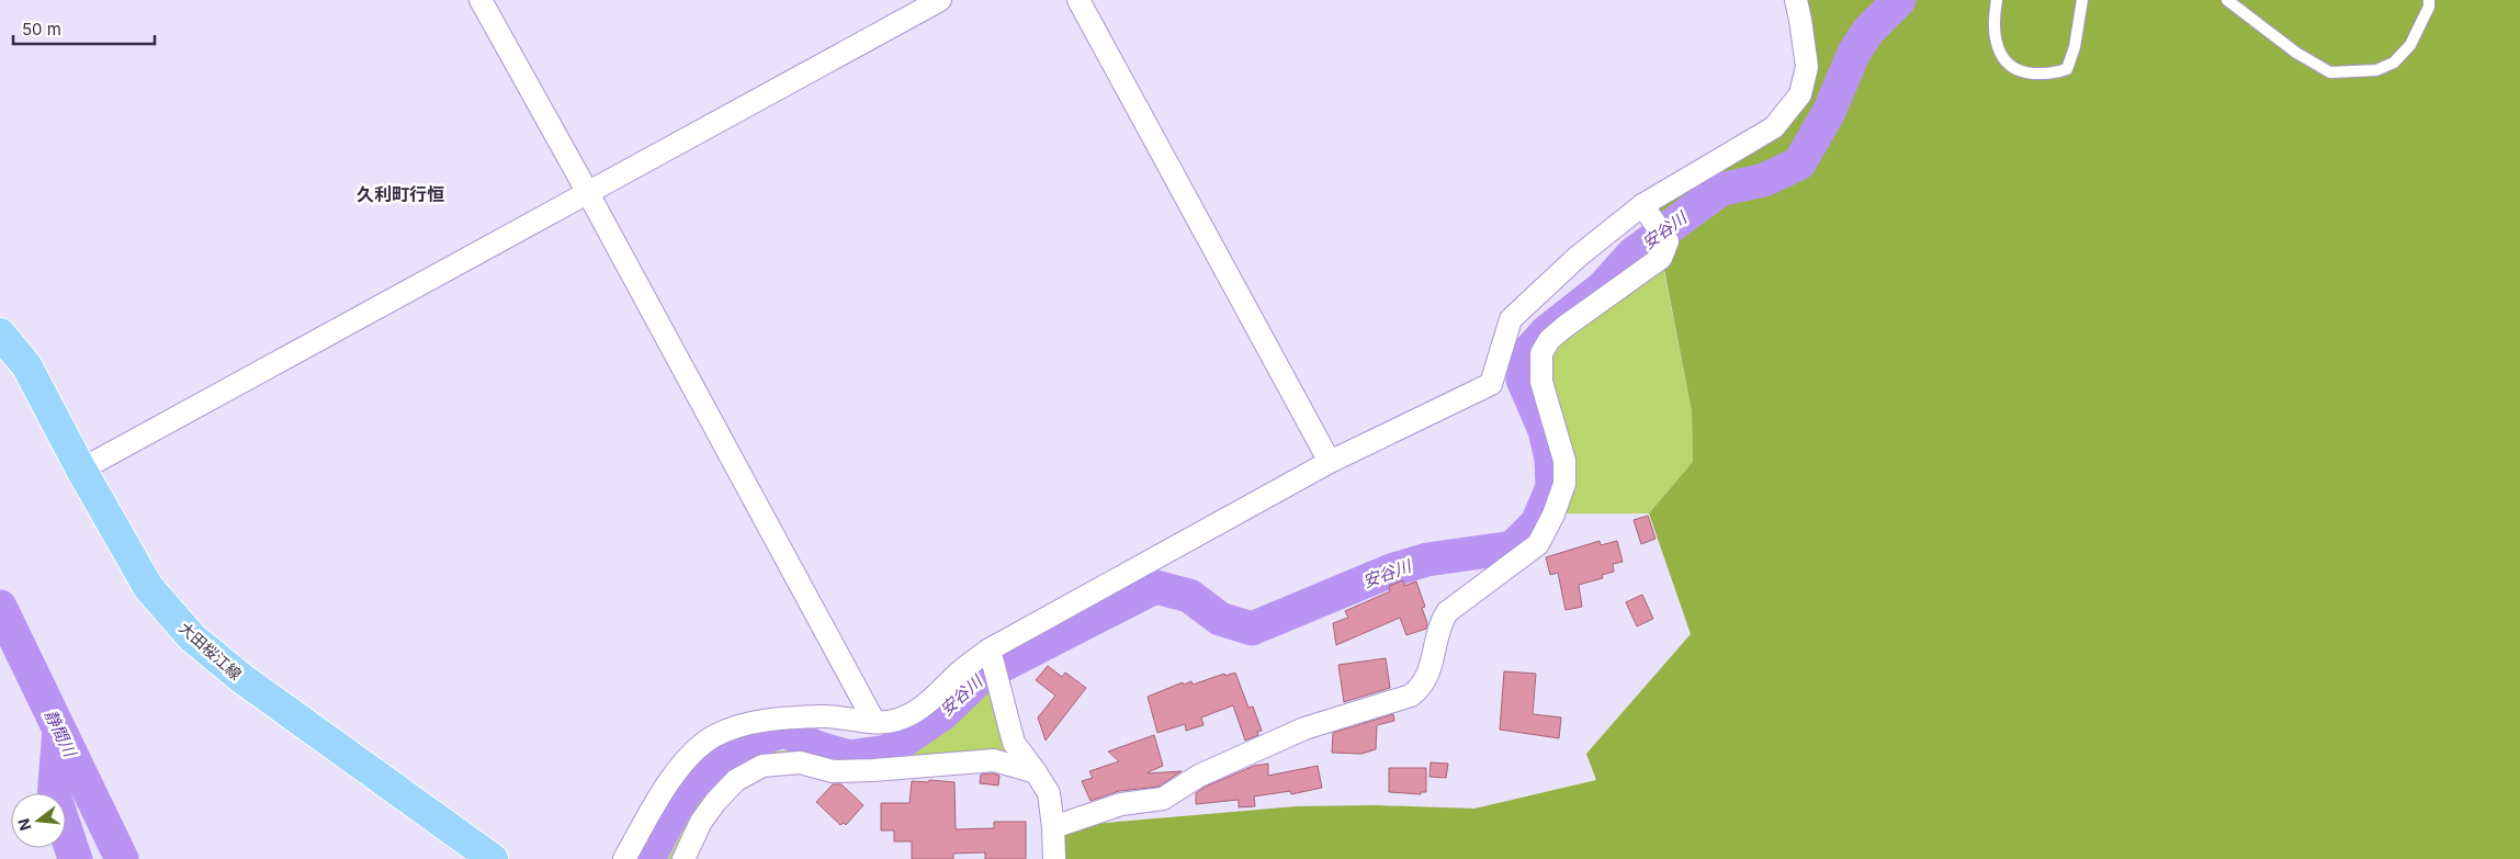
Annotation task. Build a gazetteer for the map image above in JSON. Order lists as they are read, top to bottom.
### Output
{
  "streets": {
    "main road": ["大田桜江線"]
  },
  "districts": ["久利町行恒"],
  "water": ["安谷川", "静間川"],
  "scale_bar": "50 m",
  "north": "left"
}
